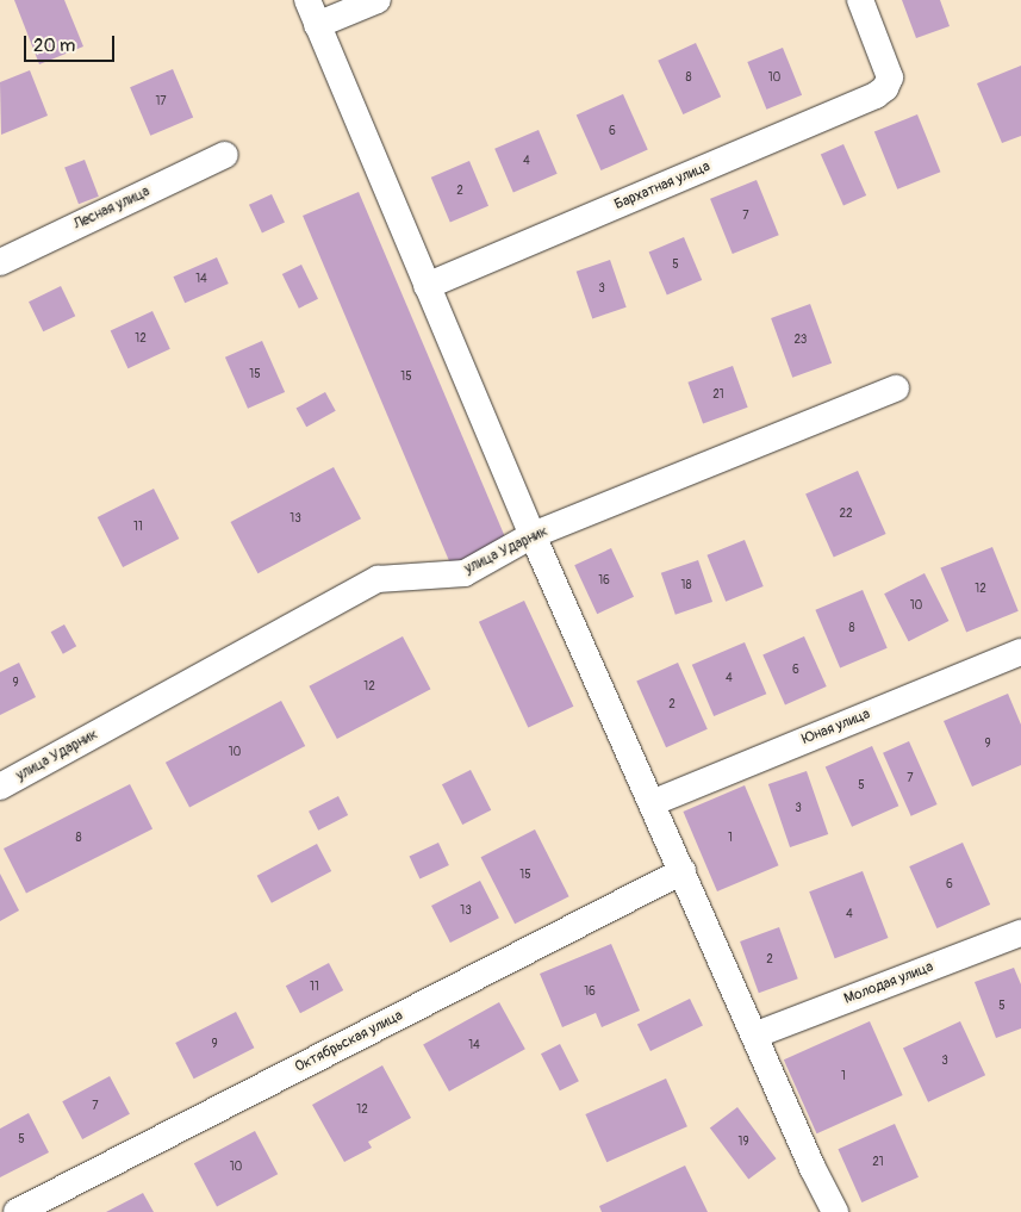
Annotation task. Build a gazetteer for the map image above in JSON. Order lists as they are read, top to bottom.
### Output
{
  "streets": {
    "street": [
      "Бархатная улица",
      "Лесная улица",
      "улица Ударник",
      "Юная улица",
      "Молодая улица",
      "Октябрьская улица"
    ]
  },
  "house_numbers": [
    "8",
    "10",
    "17",
    "6",
    "4",
    "2",
    "7",
    "5",
    "14",
    "3",
    "12",
    "23",
    "15",
    "15",
    "21",
    "22",
    "13",
    "11",
    "16",
    "18",
    "12",
    "10",
    "8",
    "6",
    "4",
    "9",
    "12",
    "2",
    "9",
    "10",
    "7",
    "5",
    "3",
    "8",
    "1",
    "15",
    "6",
    "13",
    "4",
    "2",
    "11",
    "16",
    "5",
    "9",
    "14",
    "3",
    "1",
    "7",
    "12",
    "5",
    "19",
    "21",
    "10"
  ],
  "scale_bar": "20 m"
}
